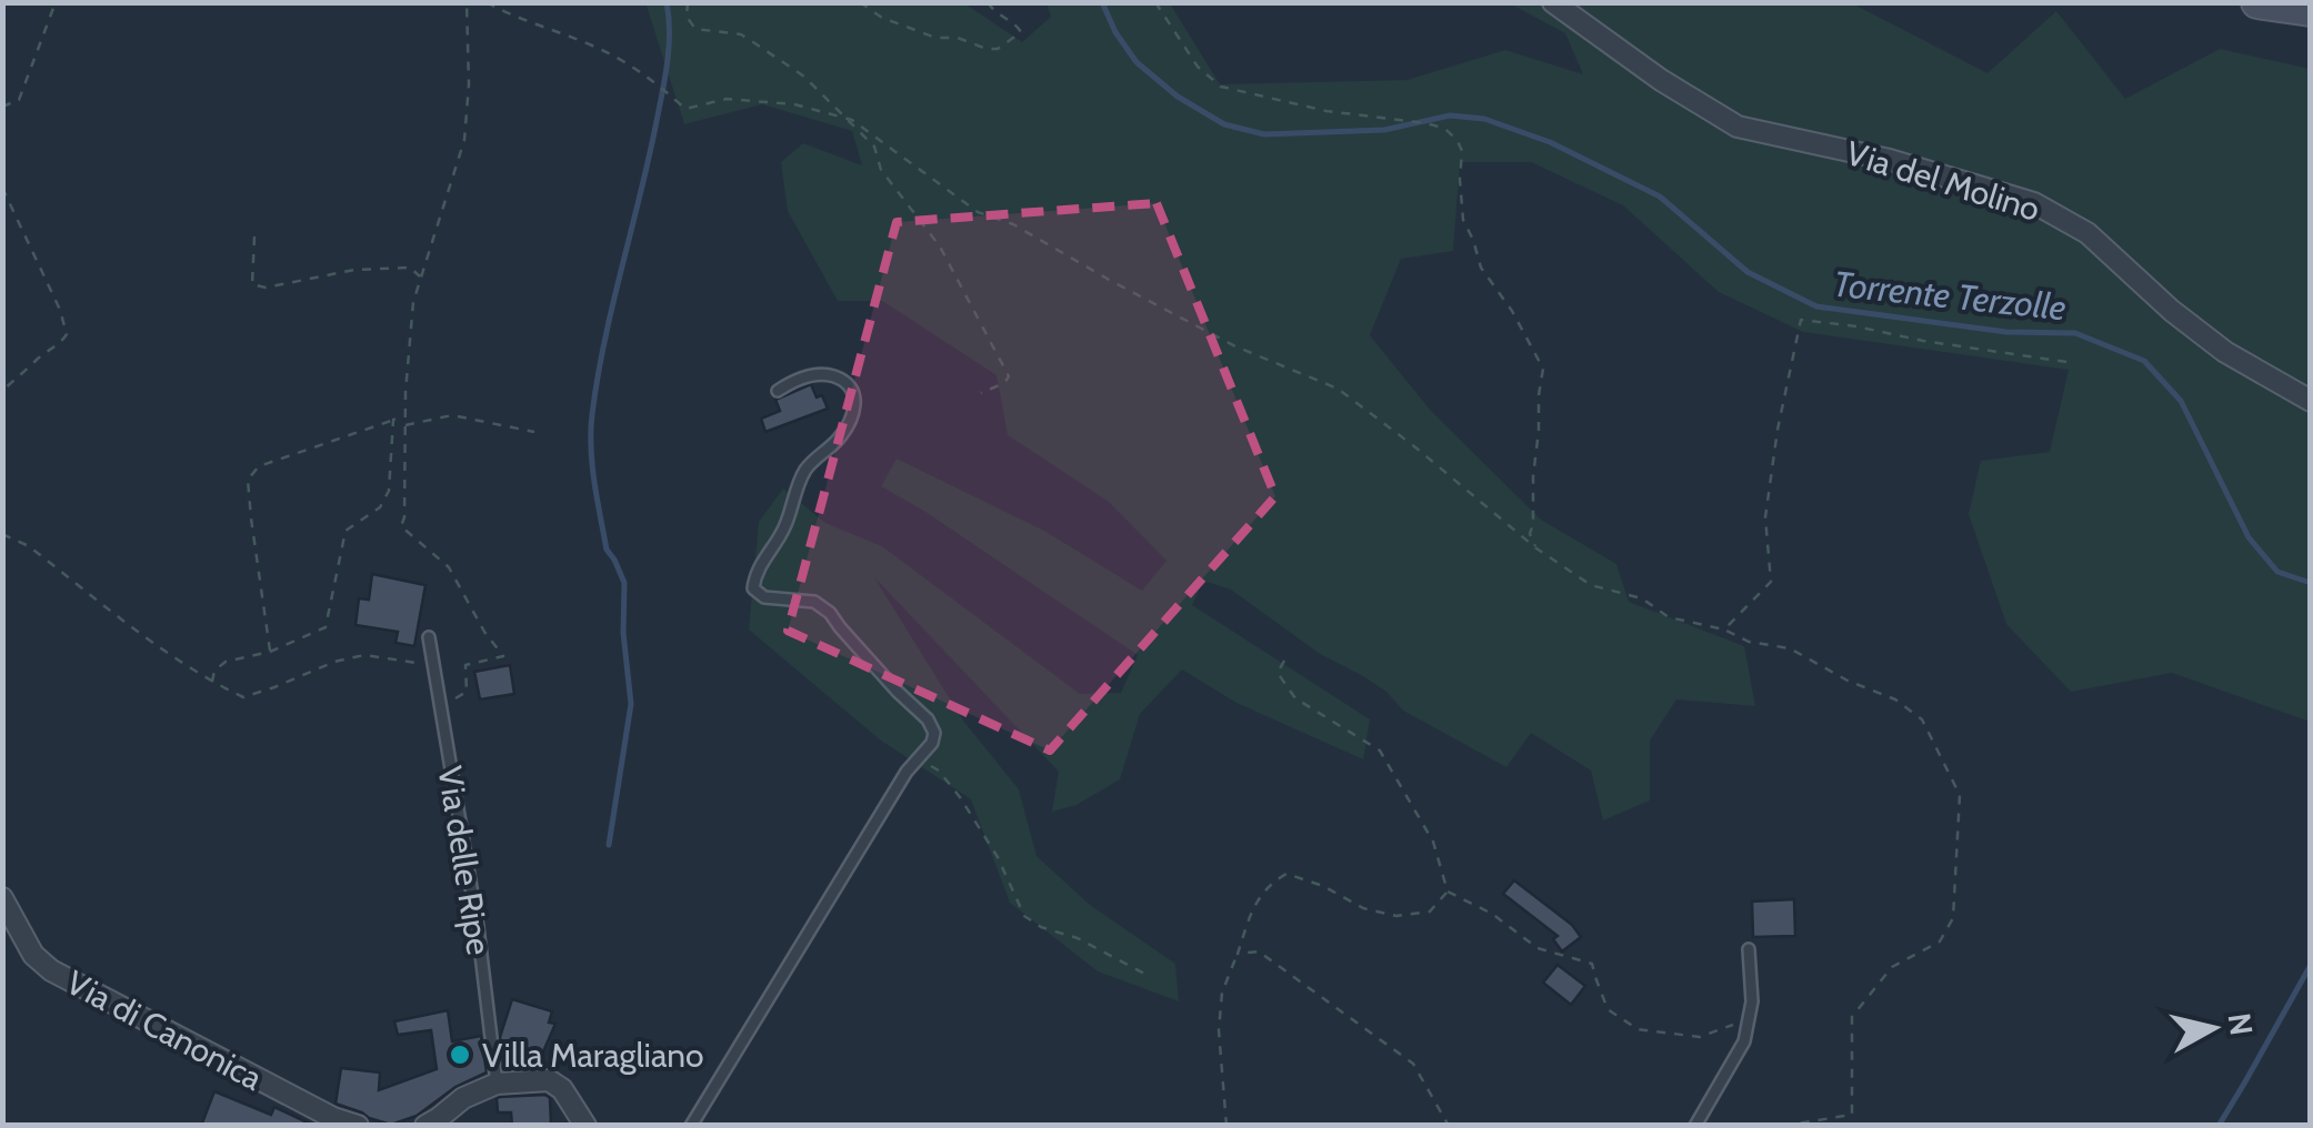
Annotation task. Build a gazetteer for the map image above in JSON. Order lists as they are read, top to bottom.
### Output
{
  "streets": {
    "street": ["Via del Molino", "Via di Canonica"],
    "lane": ["Via delle Ripe"]
  },
  "water": ["Torrente Terzolle"],
  "places": ["Villa Maragliano"],
  "north": "right"
}
